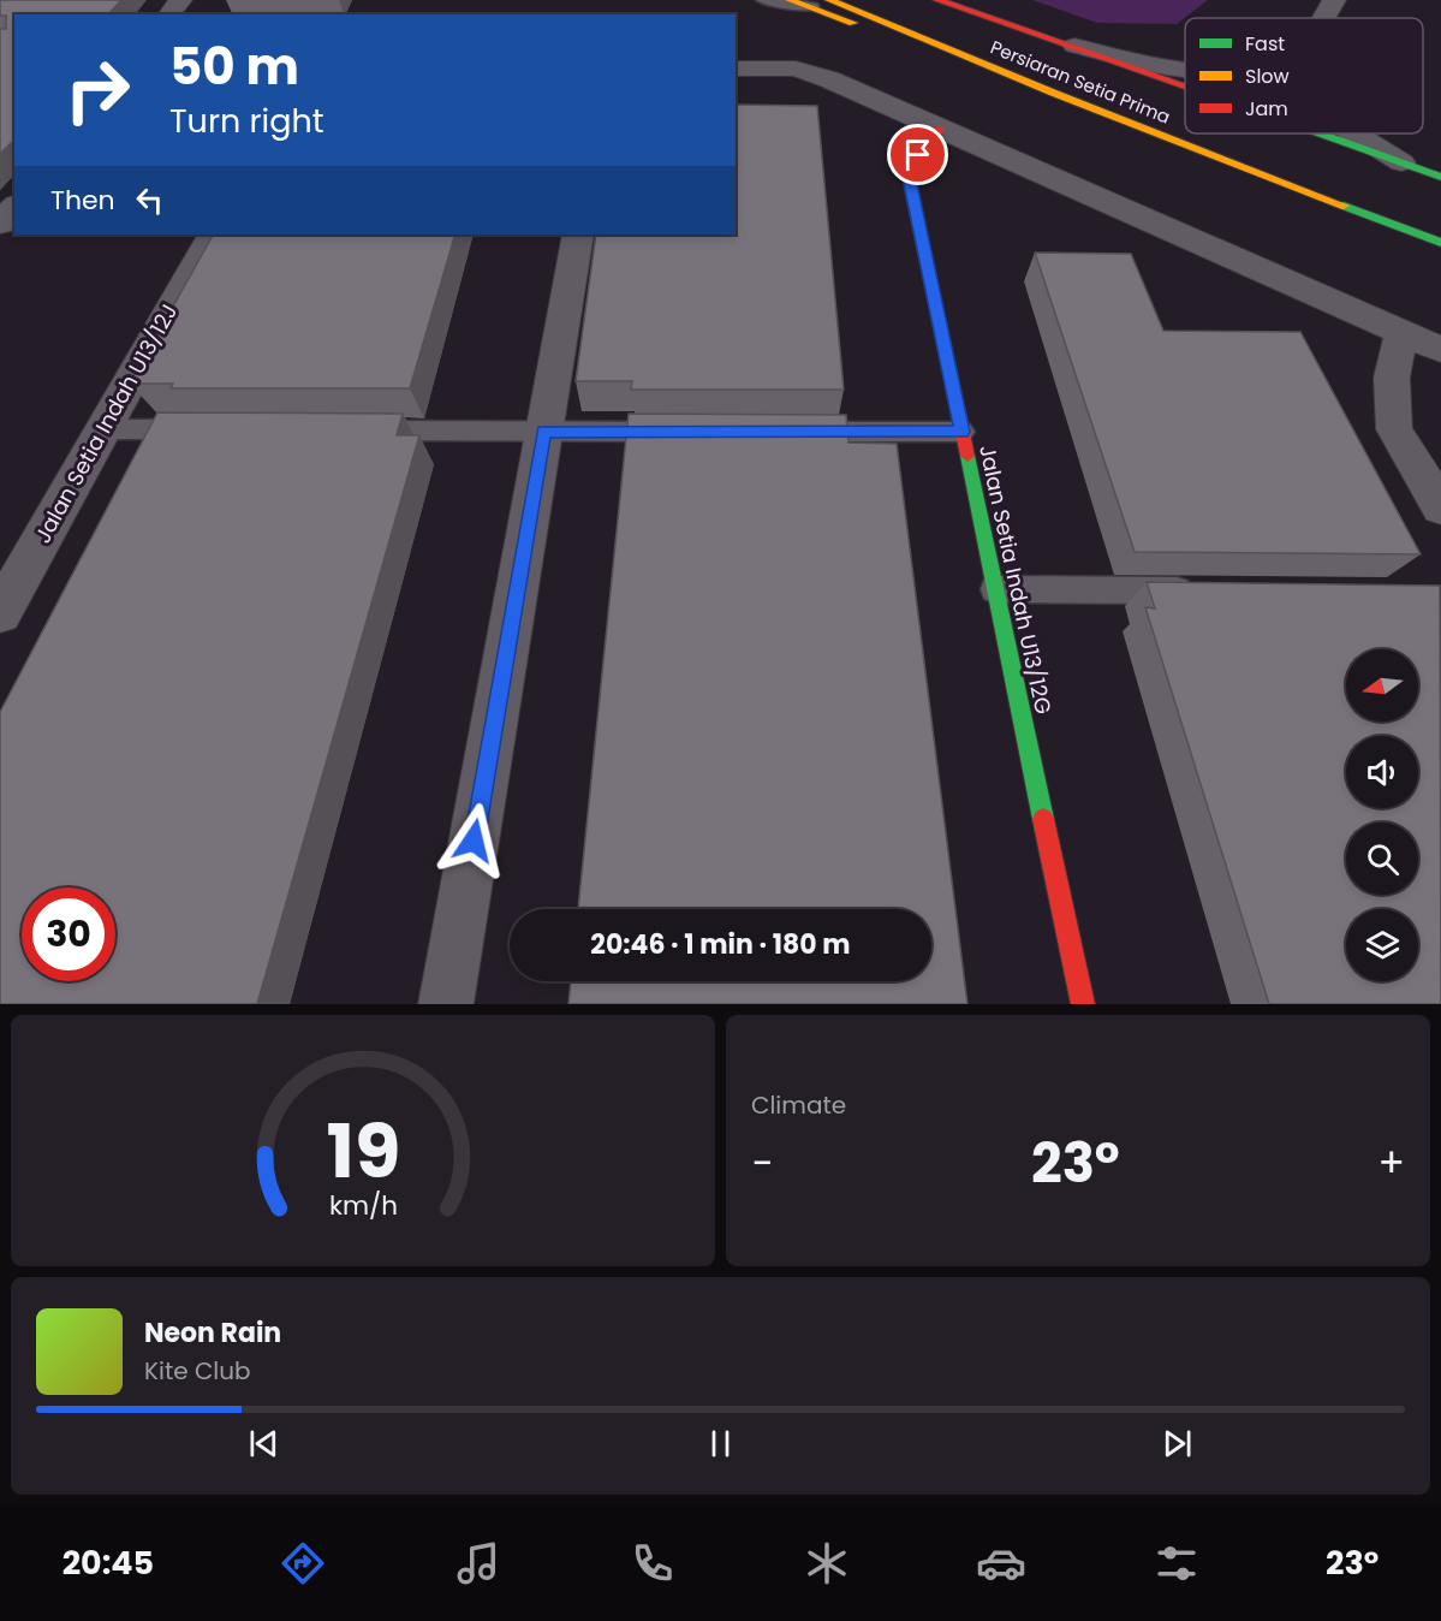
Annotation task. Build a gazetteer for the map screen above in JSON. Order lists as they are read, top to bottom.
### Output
{
  "streets": {
    "street": ["Persiaran Setia Prima", "Jalan Setia Indah U13/12J", "Jalan Setia Indah U13/12G"]
  },
  "legend": ["Fast", "Slow", "Jam"],
  "north": "left",
  "page": {
    "turn": ["50 m", "Turn right"],
    "then": "Then",
    "limit": "30",
    "trip": "20:46 · 1 min · 180 m",
    "tile": "Climate",
    "heat": ["−", "23°", "+"],
    "song": ["Neon Rain", "Kite Club"],
    "tabs": ["20:45", "23°"],
    "gauge": ["19", "km/h"]
  }
}
